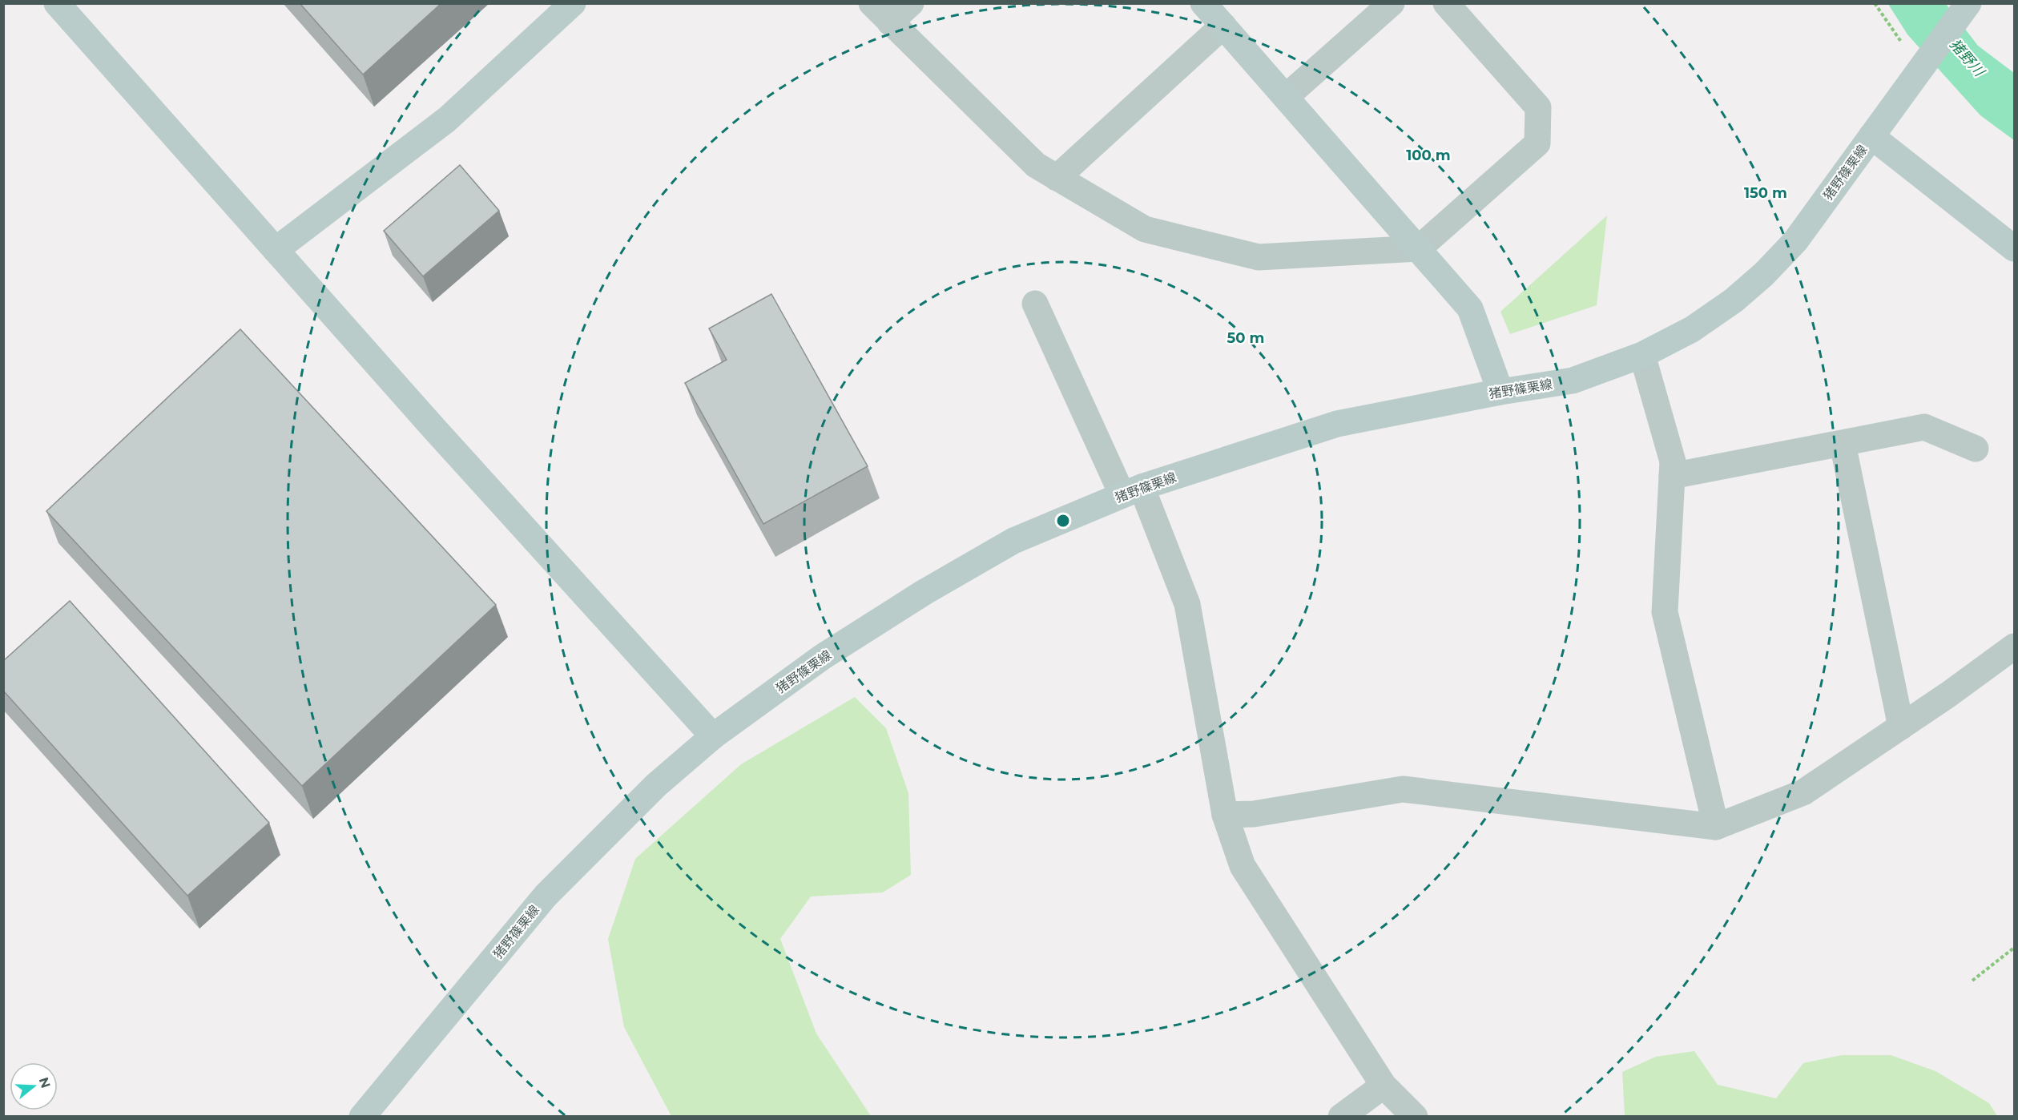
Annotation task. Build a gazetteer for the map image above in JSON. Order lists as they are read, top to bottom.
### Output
{
  "streets": {
    "street": ["猪野篠栗線"]
  },
  "water": ["猪野川"],
  "north": "right",
  "rings": ["100 m", "150 m", "50 m"]
}
